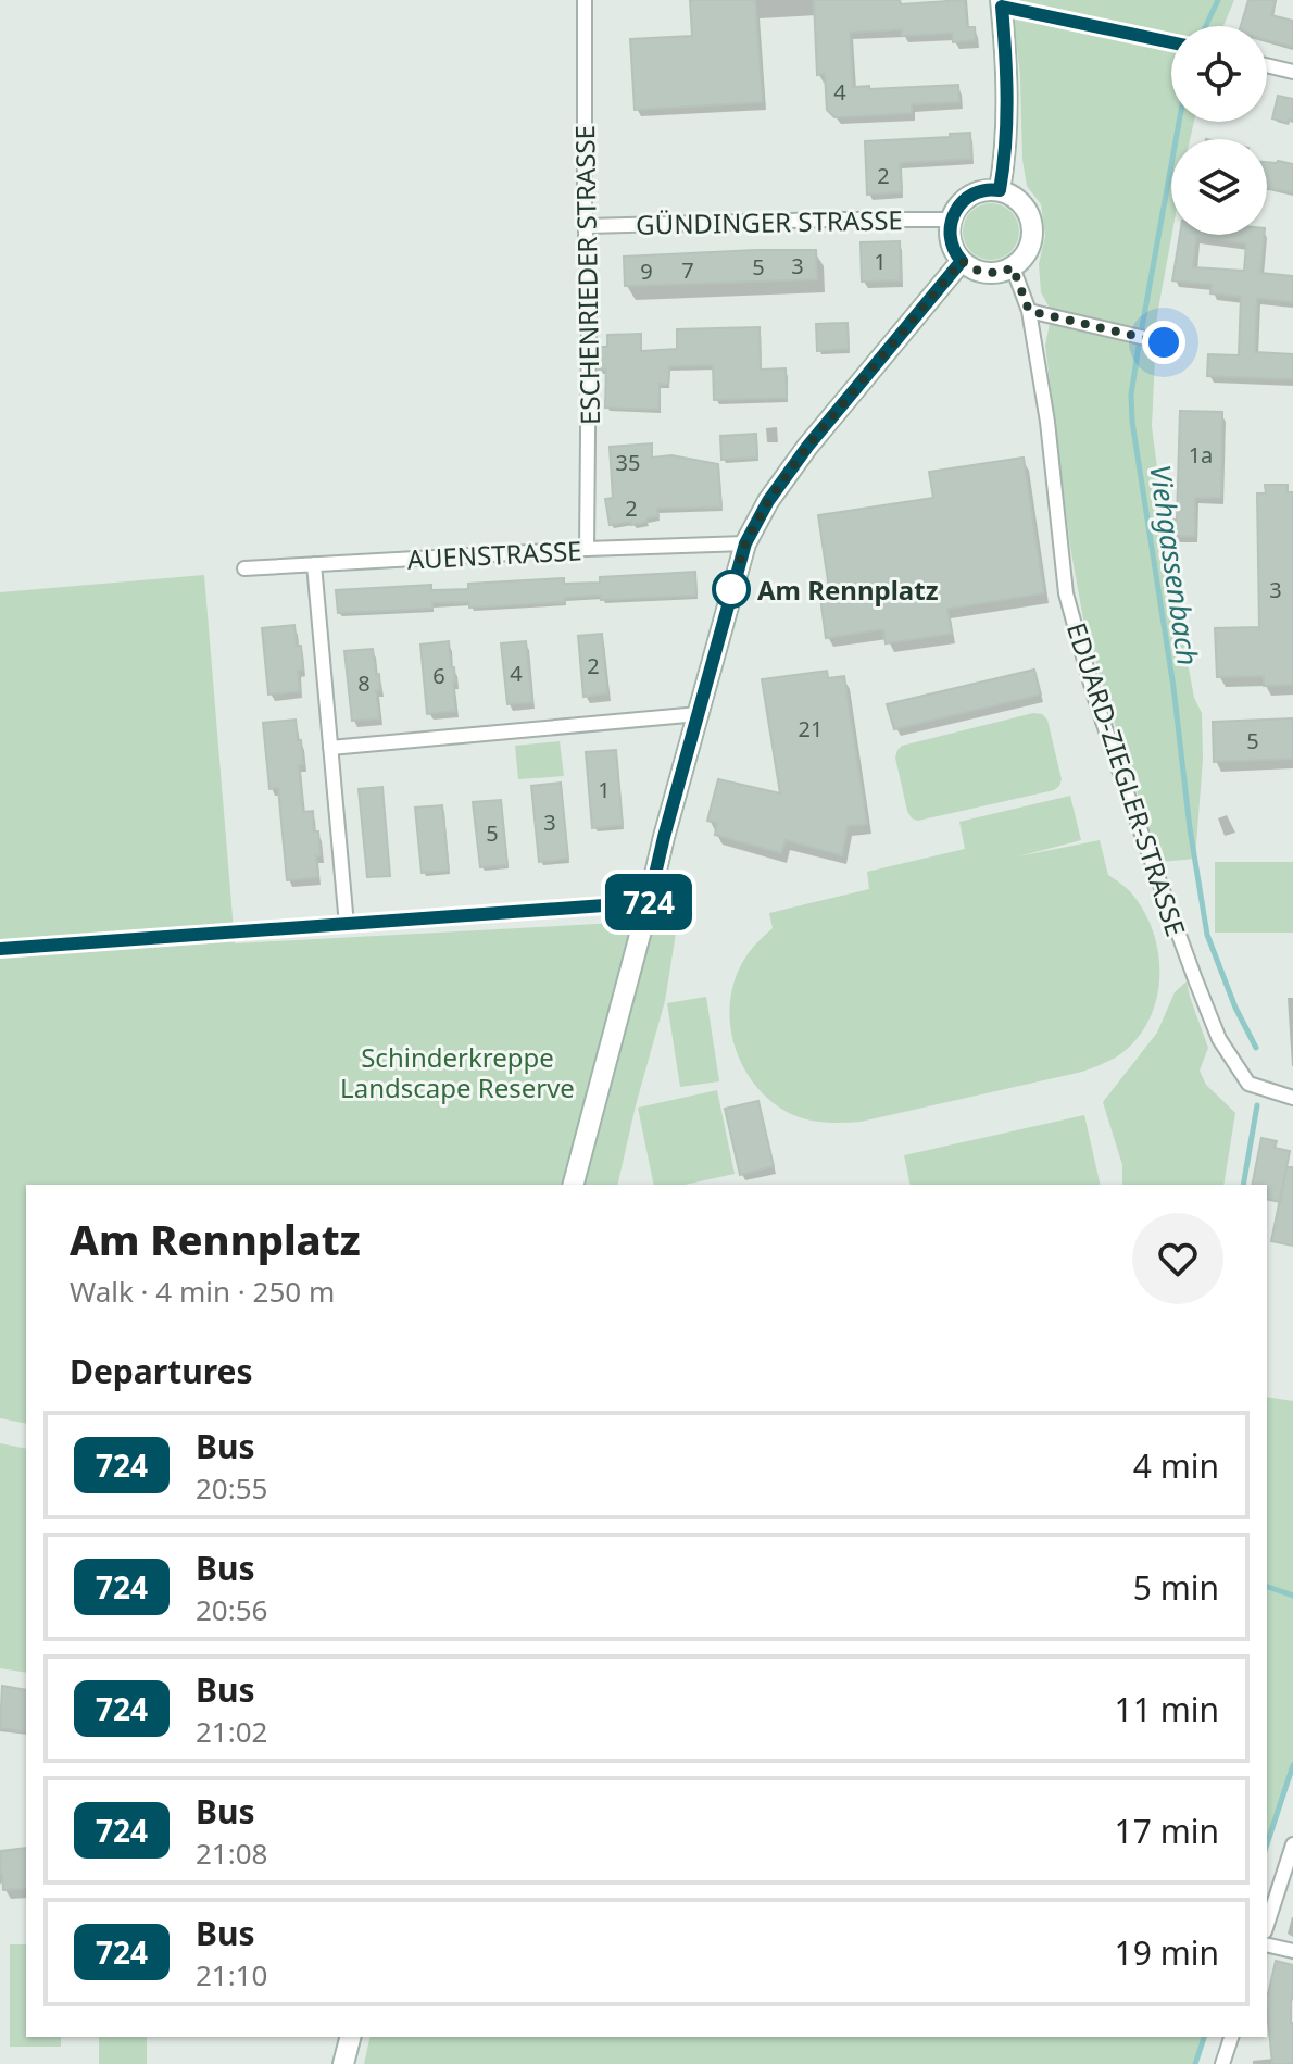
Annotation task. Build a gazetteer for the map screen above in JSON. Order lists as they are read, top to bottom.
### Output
{
  "streets": {
    "street": [
      "GÜNDINGER STRASSE",
      "ESCHENRIEDER STRASSE",
      "AUENSTRASSE",
      "EDUARD-ZIEGLER-STRASSE"
    ]
  },
  "crossings": [
    ["GÜNDINGER STRASSE", "ESCHENRIEDER STRASSE"],
    ["GÜNDINGER STRASSE", "EDUARD-ZIEGLER-STRASSE"],
    ["ESCHENRIEDER STRASSE", "AUENSTRASSE"]
  ],
  "water": ["Viehgassenbach"],
  "parks": ["Schinderkreppe Landscape Reserve"],
  "places": ["Am Rennplatz"],
  "lines": ["bus line 724"],
  "house_numbers": [
    "4",
    "2",
    "1",
    "3",
    "5",
    "7",
    "9",
    "1a",
    "35",
    "2",
    "3",
    "2",
    "4",
    "6",
    "8",
    "21",
    "5",
    "1",
    "3",
    "5"
  ],
  "page": {
    "on_map": "724",
    "heading": [
      ["Am Rennplatz", "Walk · 4 min · 250 m"],
      "Departures"
    ],
    "list": [
      {
        "mark": "724",
        "name": "Bus",
        "note": "20:55",
        "value": "4 min"
      },
      {
        "mark": "724",
        "name": "Bus",
        "note": "20:56",
        "value": "5 min"
      },
      {
        "mark": "724",
        "name": "Bus",
        "note": "21:02",
        "value": "11 min"
      },
      {
        "mark": "724",
        "name": "Bus",
        "note": "21:08",
        "value": "17 min"
      },
      {
        "mark": "724",
        "name": "Bus",
        "note": "21:10",
        "value": "19 min"
      }
    ]
  }
}
